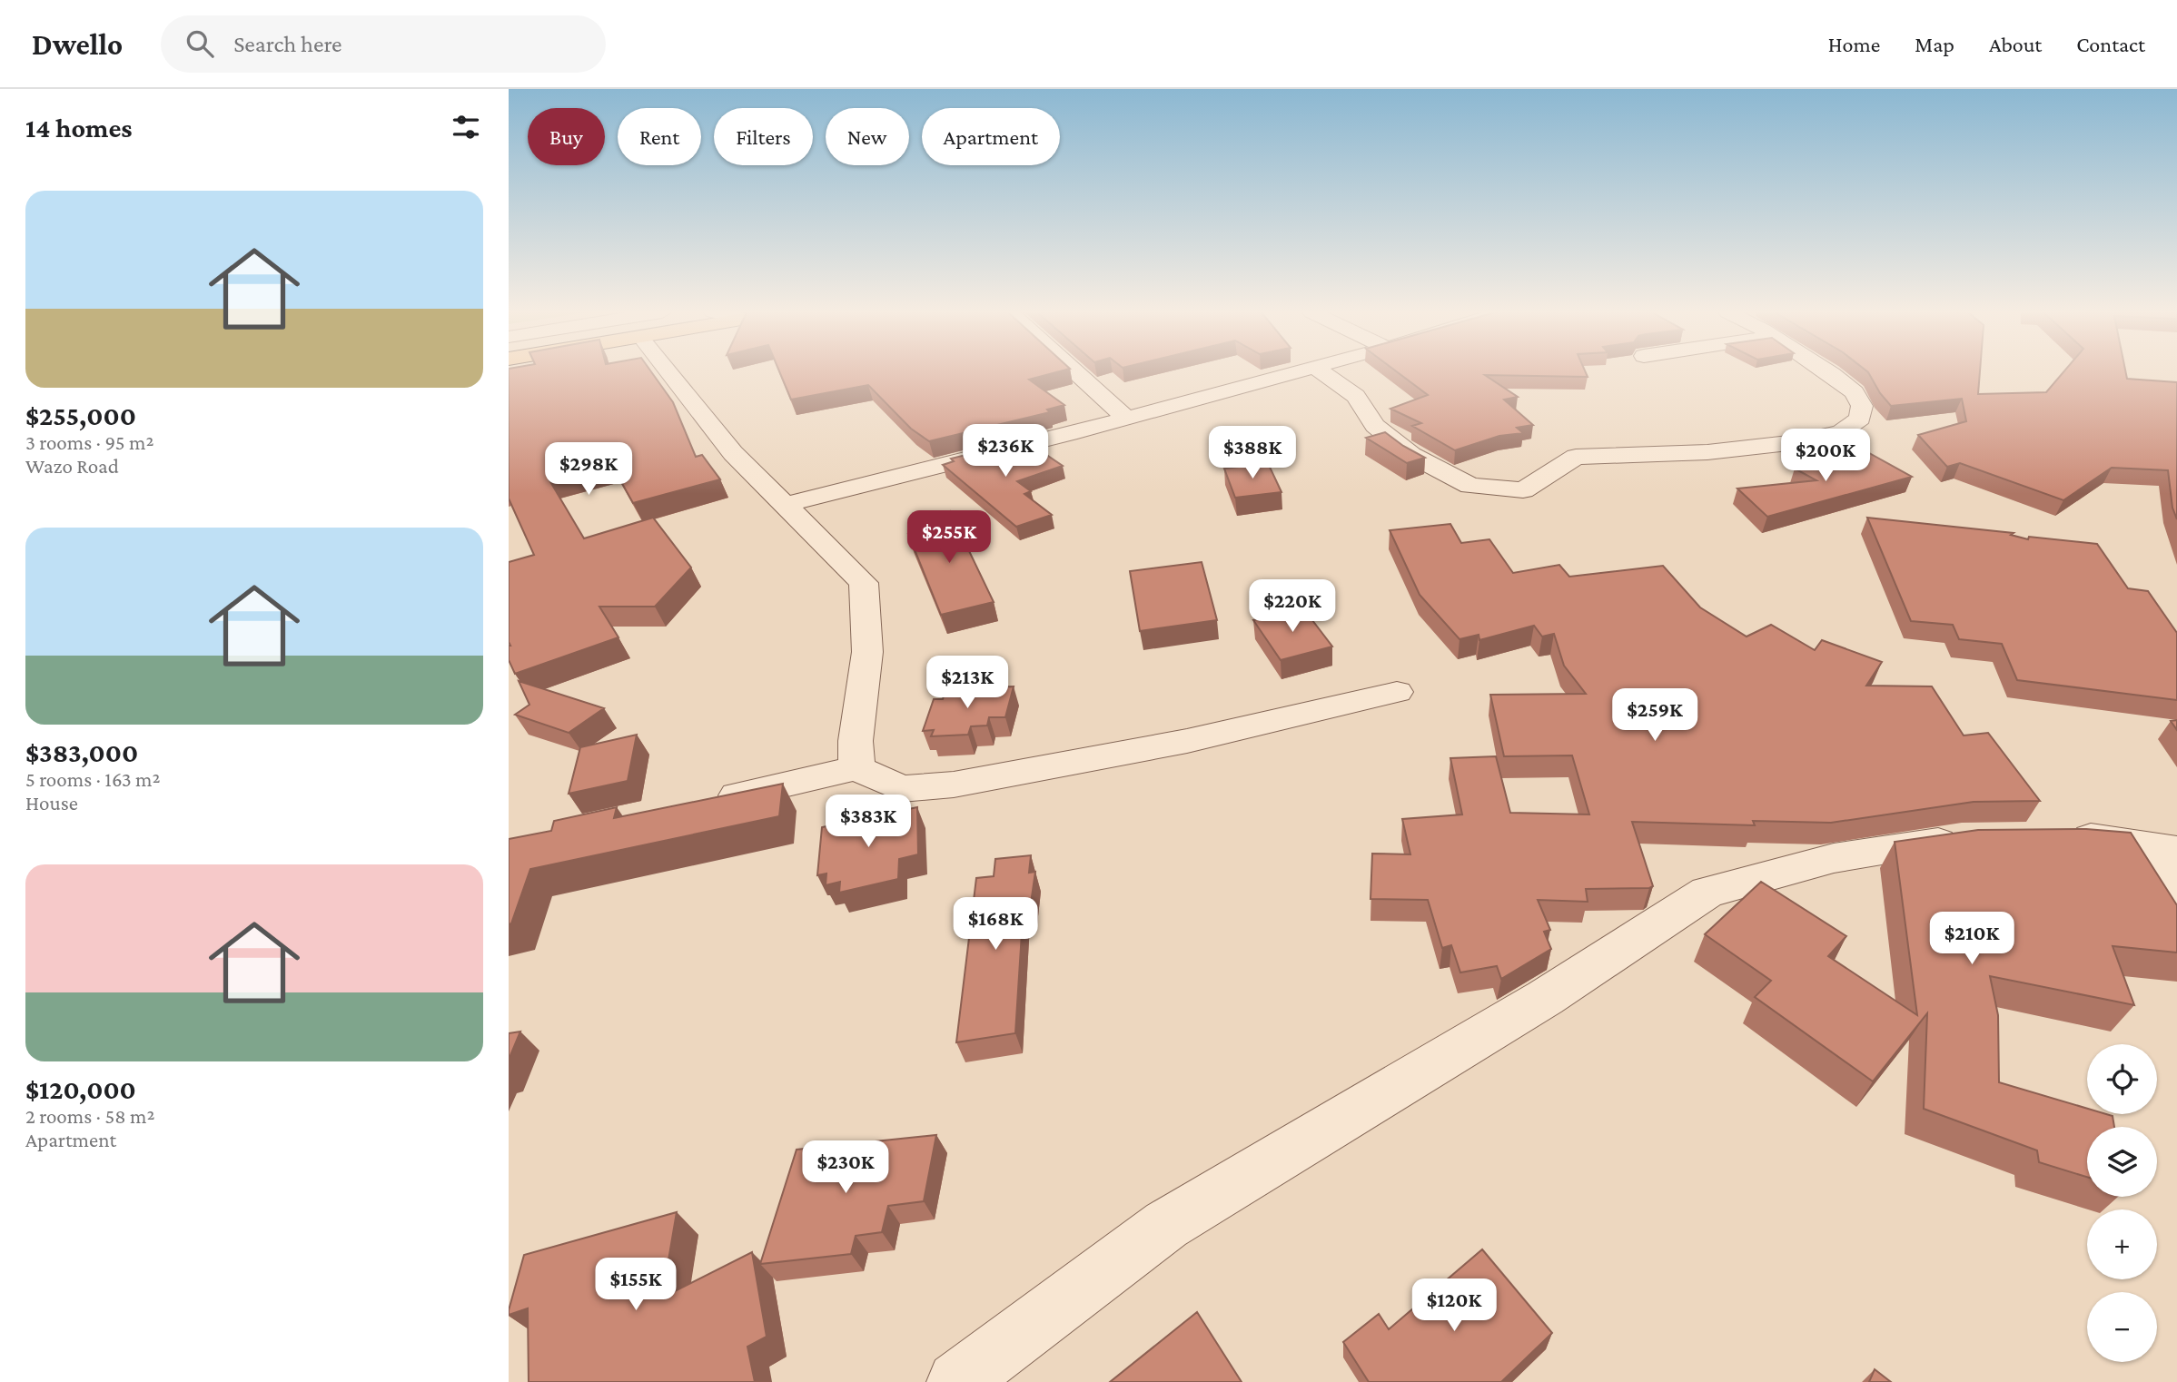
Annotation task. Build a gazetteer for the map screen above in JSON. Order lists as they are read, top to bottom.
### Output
{
  "page": {
    "header": "Dwello",
    "search": "Search here",
    "nav": [
      "Home",
      "Map",
      "About",
      "Contact"
    ],
    "heading": "14 homes",
    "chip": [
      "Buy",
      "Rent",
      "Filters",
      "New",
      "Apartment"
    ],
    "list": [
      {
        "name": "$255,000",
        "note": "3 rooms · 95 m² · Wazo Road"
      },
      {
        "name": "$383,000",
        "note": "5 rooms · 163 m² · House"
      },
      {
        "name": "$120,000",
        "note": "2 rooms · 58 m² · Apartment"
      }
    ],
    "price": [
      "$236K",
      "$388K",
      "$200K",
      "$298K",
      "$255K",
      "$220K",
      "$213K",
      "$259K",
      "$383K",
      "$168K",
      "$210K",
      "$230K",
      "$155K",
      "$120K"
    ],
    "map_buttons": ["+", "−"]
  }
}
